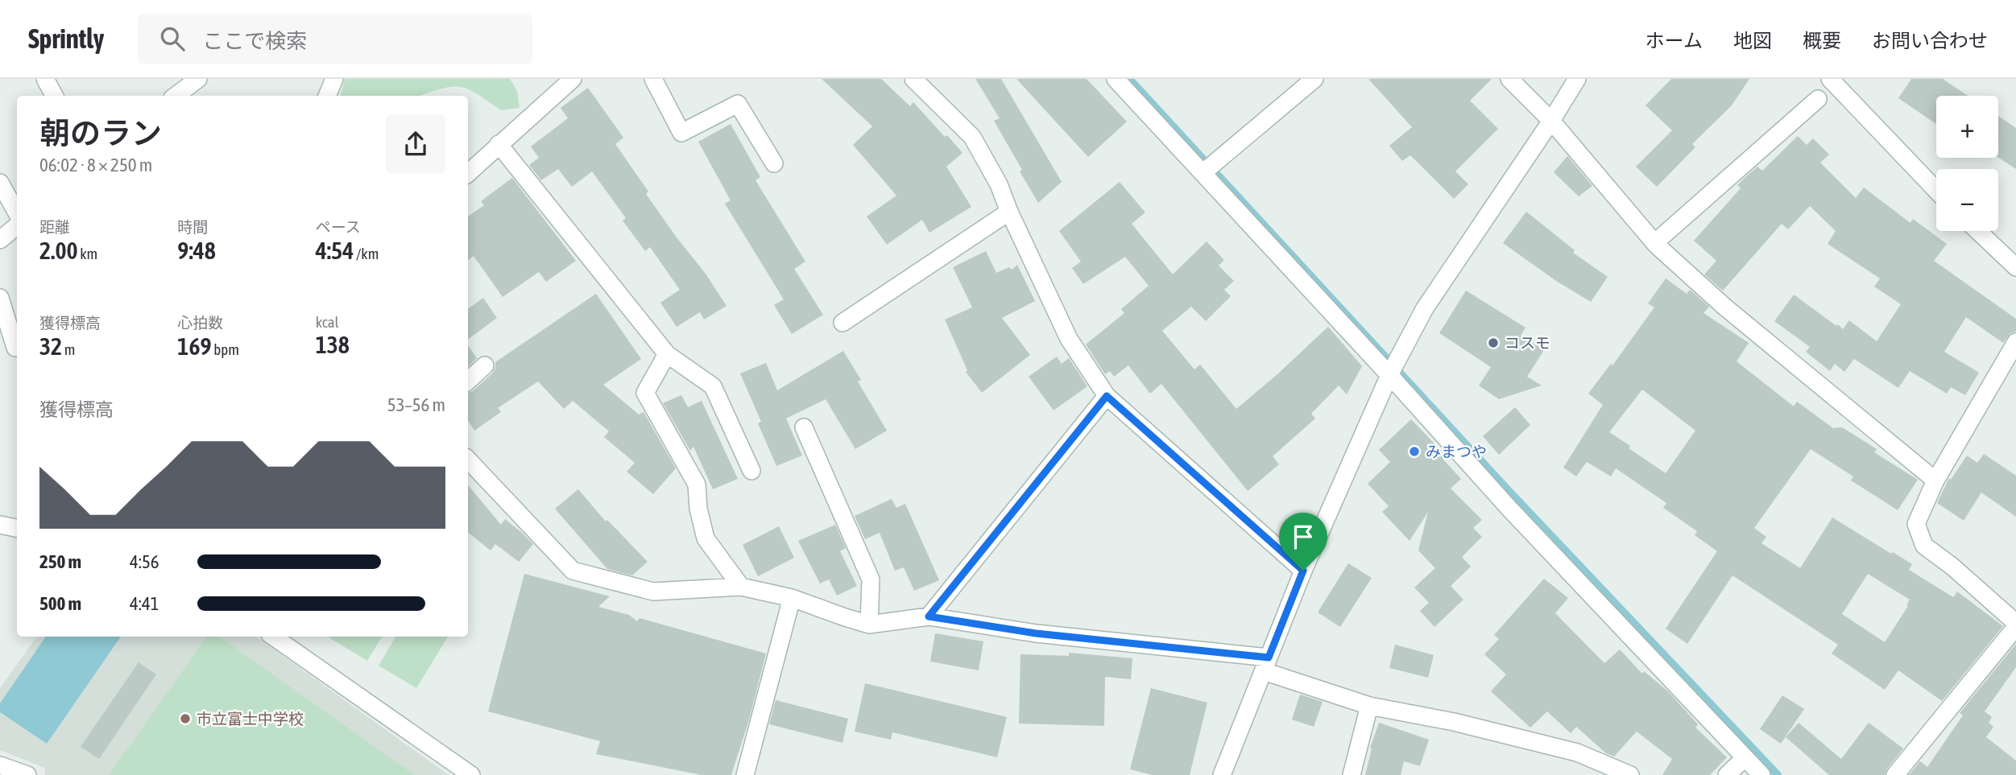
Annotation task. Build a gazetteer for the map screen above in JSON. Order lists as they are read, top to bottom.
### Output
{
  "places": ["コスモ", "みまつや", "市立富士中学校"],
  "page": {
    "header": "Sprintly",
    "search": "ここで検索",
    "nav": [
      "ホーム",
      "地図",
      "概要",
      "お問い合わせ"
    ],
    "map_buttons": ["+", "−"],
    "heading": ["朝のラン", "06:02 · 8 × 250 m"],
    "stats": [
      ["距離", "2.00 km"],
      ["時間", "9:48"],
      ["ペース", "4:54 /km"],
      ["獲得標高", "32 m"],
      ["心拍数", "169 bpm"],
      ["kcal", "138"]
    ],
    "chart": ["獲得標高", "53–56 m"],
    "list": [
      {
        "name": "250 m",
        "note": "4:56"
      },
      {
        "name": "500 m",
        "note": "4:41"
      }
    ]
  }
}
